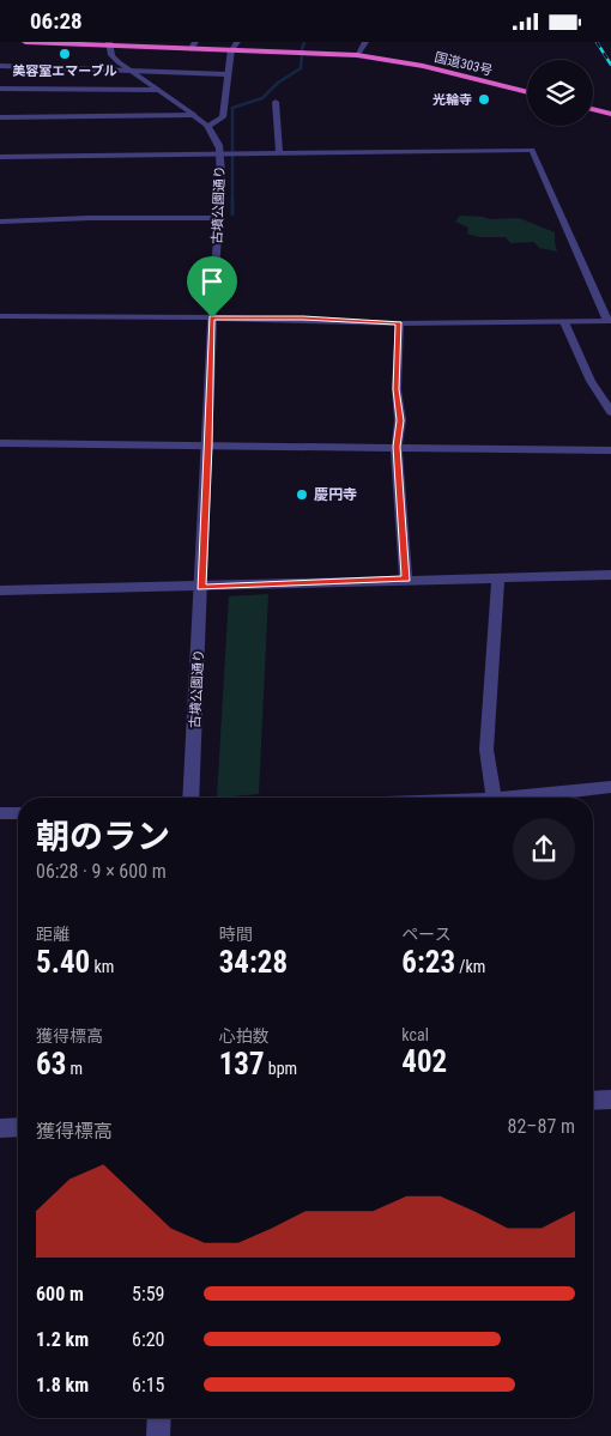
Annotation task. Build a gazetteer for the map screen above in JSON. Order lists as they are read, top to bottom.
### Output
{
  "streets": {
    "highway": ["国道303号"],
    "street": ["古墳公園通り"]
  },
  "crossings": [
    ["国道303号", "古墳公園通り"]
  ],
  "places": ["美容室エマーブル", "光輪寺", "慶円寺"],
  "page": {
    "status": "06:28",
    "heading": ["朝のラン", "06:28 · 9 × 600 m"],
    "stats": [
      ["距離", "5.40 km"],
      ["時間", "34:28"],
      ["ペース", "6:23 /km"],
      ["獲得標高", "63 m"],
      ["心拍数", "137 bpm"],
      ["kcal", "402"]
    ],
    "chart": ["獲得標高", "82–87 m"],
    "list": [
      {
        "name": "600 m",
        "note": "5:59"
      },
      {
        "name": "1.2 km",
        "note": "6:20"
      },
      {
        "name": "1.8 km",
        "note": "6:15"
      }
    ]
  }
}
